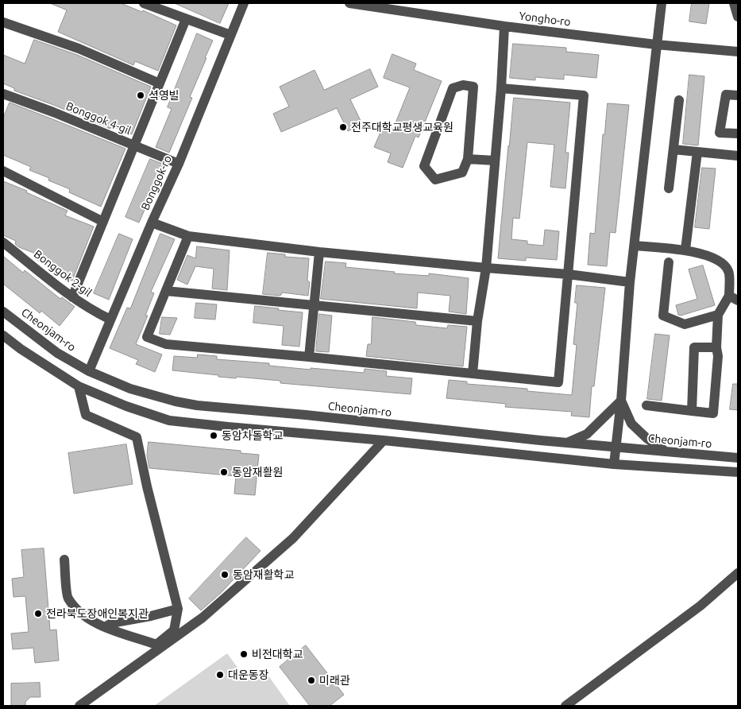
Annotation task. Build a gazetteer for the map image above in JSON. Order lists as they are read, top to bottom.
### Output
{
  "streets": {
    "street": [
      "Yongho-ro",
      "Bonggok 4-gil",
      "Bonggok-ro",
      "Bonggok 2-gil",
      "Cheonjam-ro"
    ]
  },
  "crossings": [
    ["Bonggok 4-gil", "Bonggok 2-gil"],
    ["Bonggok-ro", "Bonggok 2-gil"],
    ["Bonggok-ro", "Cheonjam-ro"]
  ],
  "places": [
    "셕영빌",
    "전주대학교평생교육원",
    "동암차돌학교",
    "동암재활원",
    "동암재활학교",
    "전라북도장애인복지관",
    "비전대학교",
    "대운동장",
    "미래관"
  ]
}
